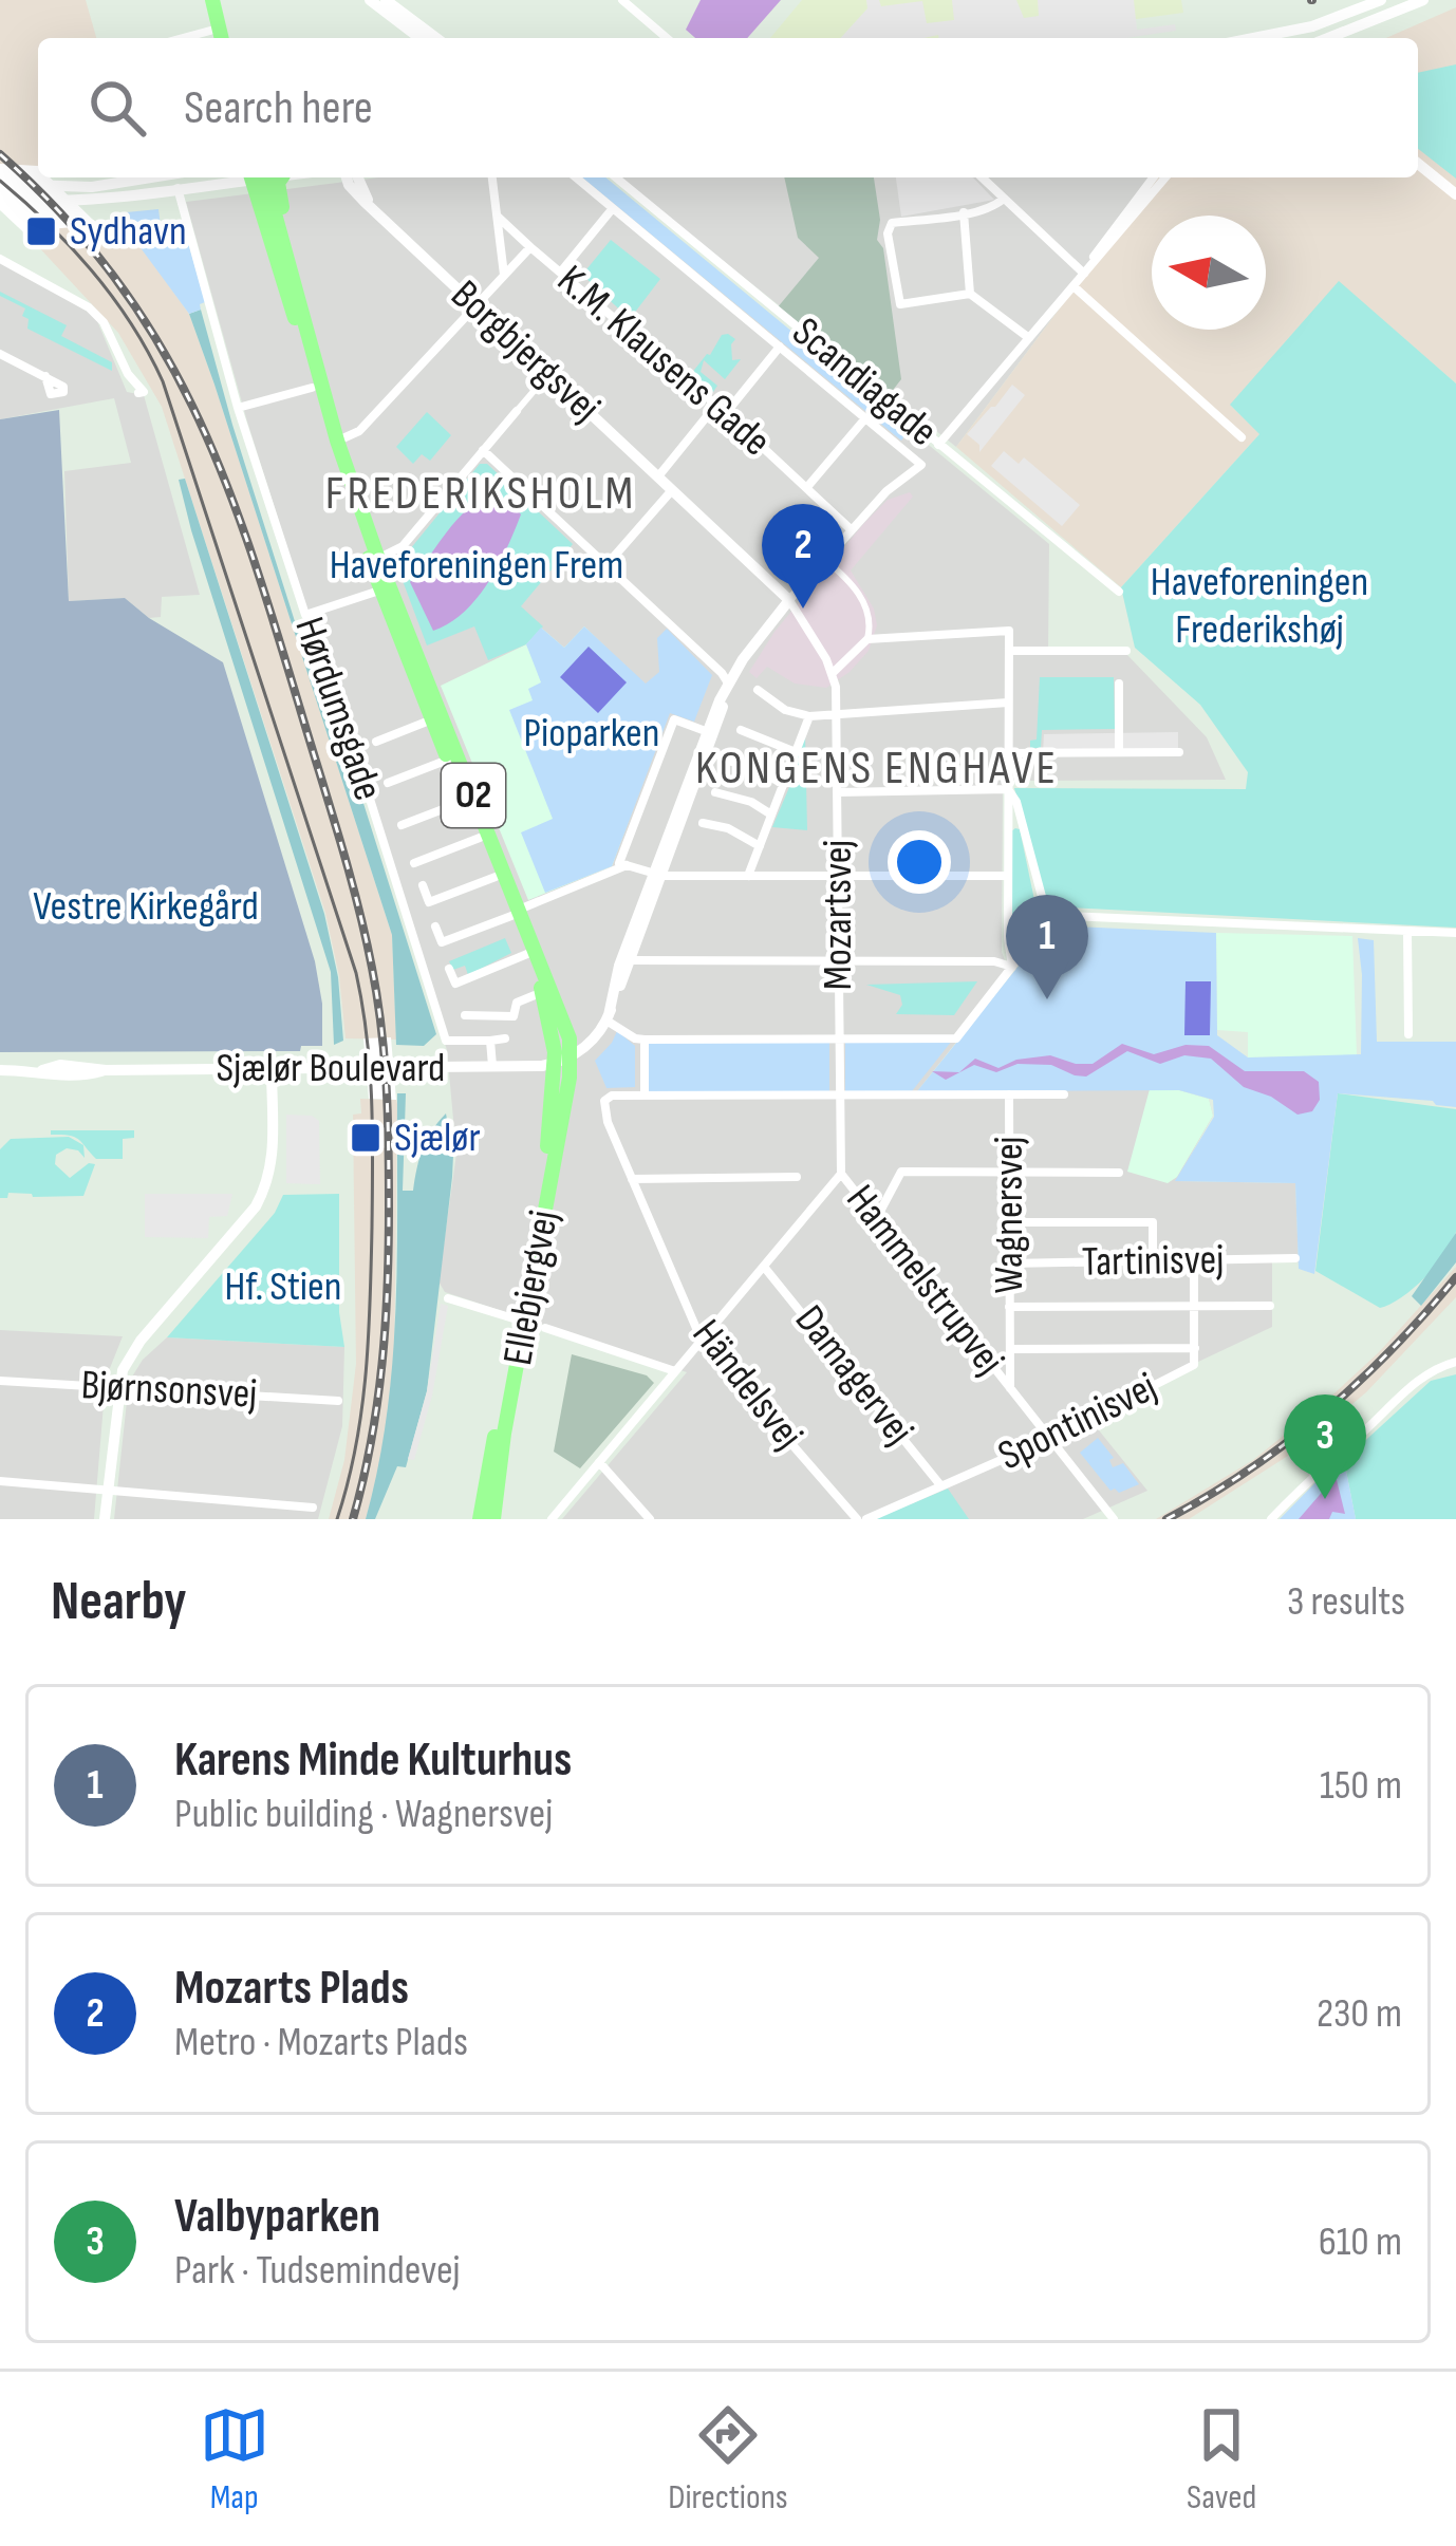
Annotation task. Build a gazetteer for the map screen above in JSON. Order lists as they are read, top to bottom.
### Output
{
  "streets": {
    "main road": ["O2", "Ellebjergvej"],
    "street": [
      "Borgbjergsvej",
      "K.M. Klausens Gade",
      "Scandiagade",
      "Hørdumsgade",
      "Mozartsvej",
      "Sjælør Boulevard",
      "Wagnersvej",
      "Tartinisvej",
      "Hammelstrupvej",
      "Damagervej",
      "Händelsvej",
      "Bjørnsonsvej",
      "Spontinisvej"
    ]
  },
  "crossings": [
    ["K.M. Klausens Gade", "Scandiagade"],
    ["O2", "Sjælør Boulevard"],
    ["O2", "Ellebjergvej"],
    ["Mozartsvej", "Hammelstrupvej"],
    ["Sjælør Boulevard", "Ellebjergvej"],
    ["Wagnersvej", "Tartinisvej"],
    ["Wagnersvej", "Hammelstrupvej"],
    ["Tartinisvej", "Spontinisvej"],
    ["Hammelstrupvej", "Spontinisvej"],
    ["Damagervej", "Spontinisvej"],
    ["Händelsvej", "Spontinisvej"]
  ],
  "districts": ["FREDERIKSHOLM", "KONGENS ENGHAVE"],
  "parks": [
    "Haveforeningen Frem",
    "Haveforeningen Frederikshøj",
    "Pioparken",
    "Vestre Kirkegård",
    "Hf. Stien"
  ],
  "places": {
    "transit": ["Sydhavn", "Sjælør"]
  },
  "north": "left",
  "page": {
    "search": "Search here",
    "pins": ["2", "1", "3"],
    "heading": ["Nearby", "3 results"],
    "list": [
      {
        "mark": "1",
        "name": "Karens Minde Kulturhus",
        "note": "Public building · Wagnersvej",
        "value": "150 m"
      },
      {
        "mark": "2",
        "name": "Mozarts Plads",
        "note": "Metro · Mozarts Plads",
        "value": "230 m"
      },
      {
        "mark": "3",
        "name": "Valbyparken",
        "note": "Park · Tudsemindevej",
        "value": "610 m"
      }
    ],
    "nav": ["Map", "Directions", "Saved"]
  }
}
